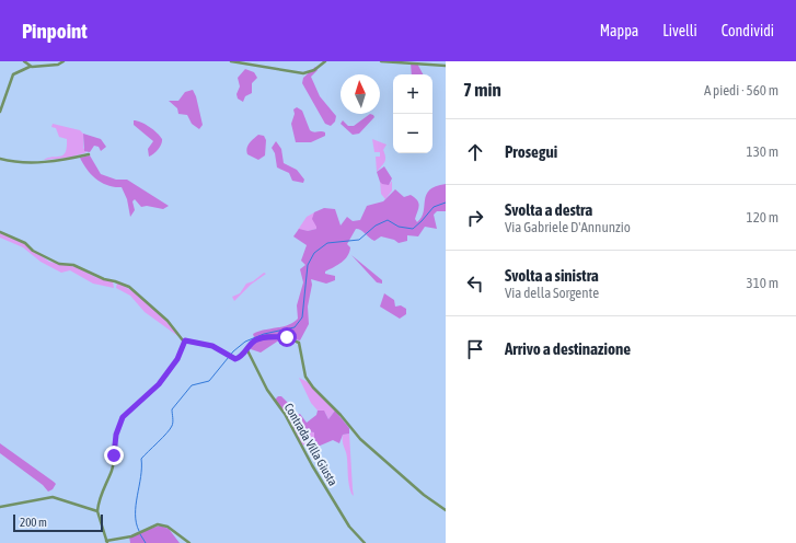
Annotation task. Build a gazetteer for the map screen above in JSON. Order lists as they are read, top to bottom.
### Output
{
  "streets": {
    "street": ["Contrada Villa Giusta"]
  },
  "scale_bar": "200 m",
  "north": "top",
  "page": {
    "header": "Pinpoint",
    "nav": ["Mappa", "Livelli", "Condividi"],
    "heading": ["7 min", "A piedi · 560 m"],
    "map_buttons": ["+", "−"],
    "list": [
      ["Prosegui", "130 m"],
      ["Svolta a destra", "Via Gabriele D'Annunzio", "120 m"],
      ["Svolta a sinistra", "Via della Sorgente", "310 m"],
      "Arrivo a destinazione"
    ],
    "scale": "200 m"
  }
}
